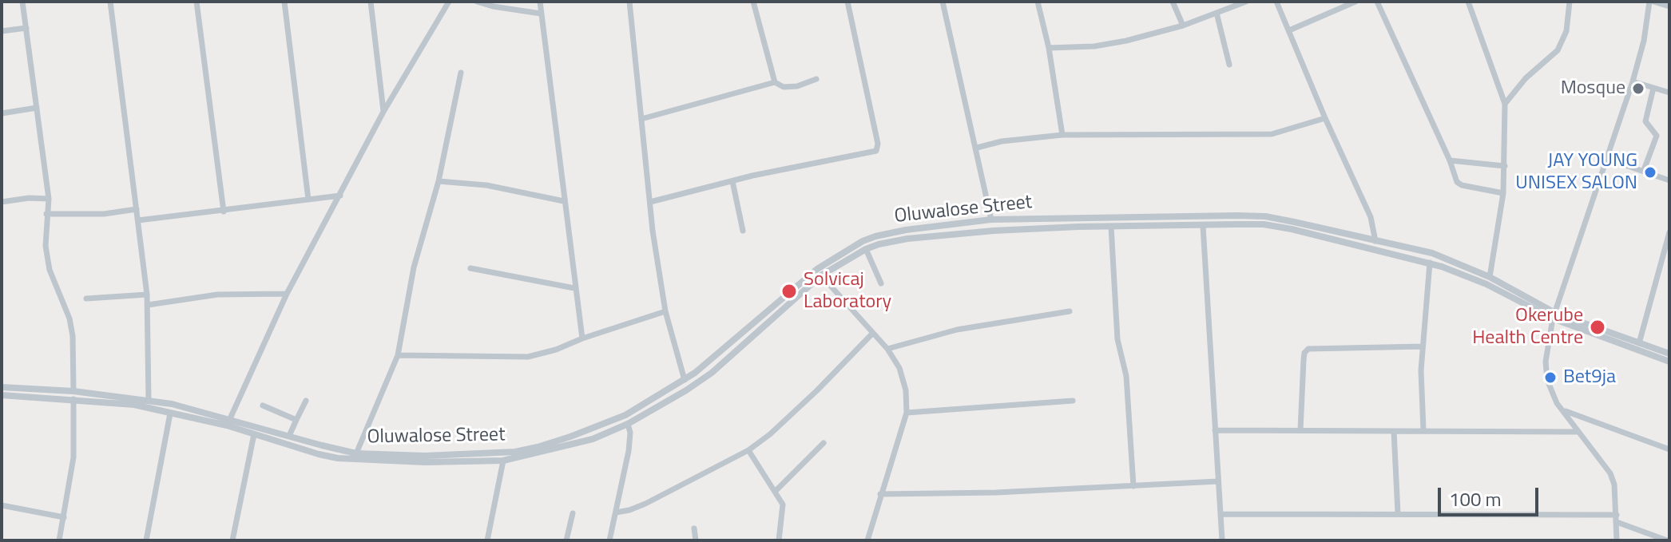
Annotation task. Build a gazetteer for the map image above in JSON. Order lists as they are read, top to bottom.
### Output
{
  "streets": {
    "street": ["Oluwalose Street"]
  },
  "places": [
    "Mosque",
    "JAY YOUNG UNISEX SALON",
    "Solvicaj Laboratory",
    "Okerube Health Centre",
    "Bet9ja"
  ],
  "scale_bar": "100 m"
}
